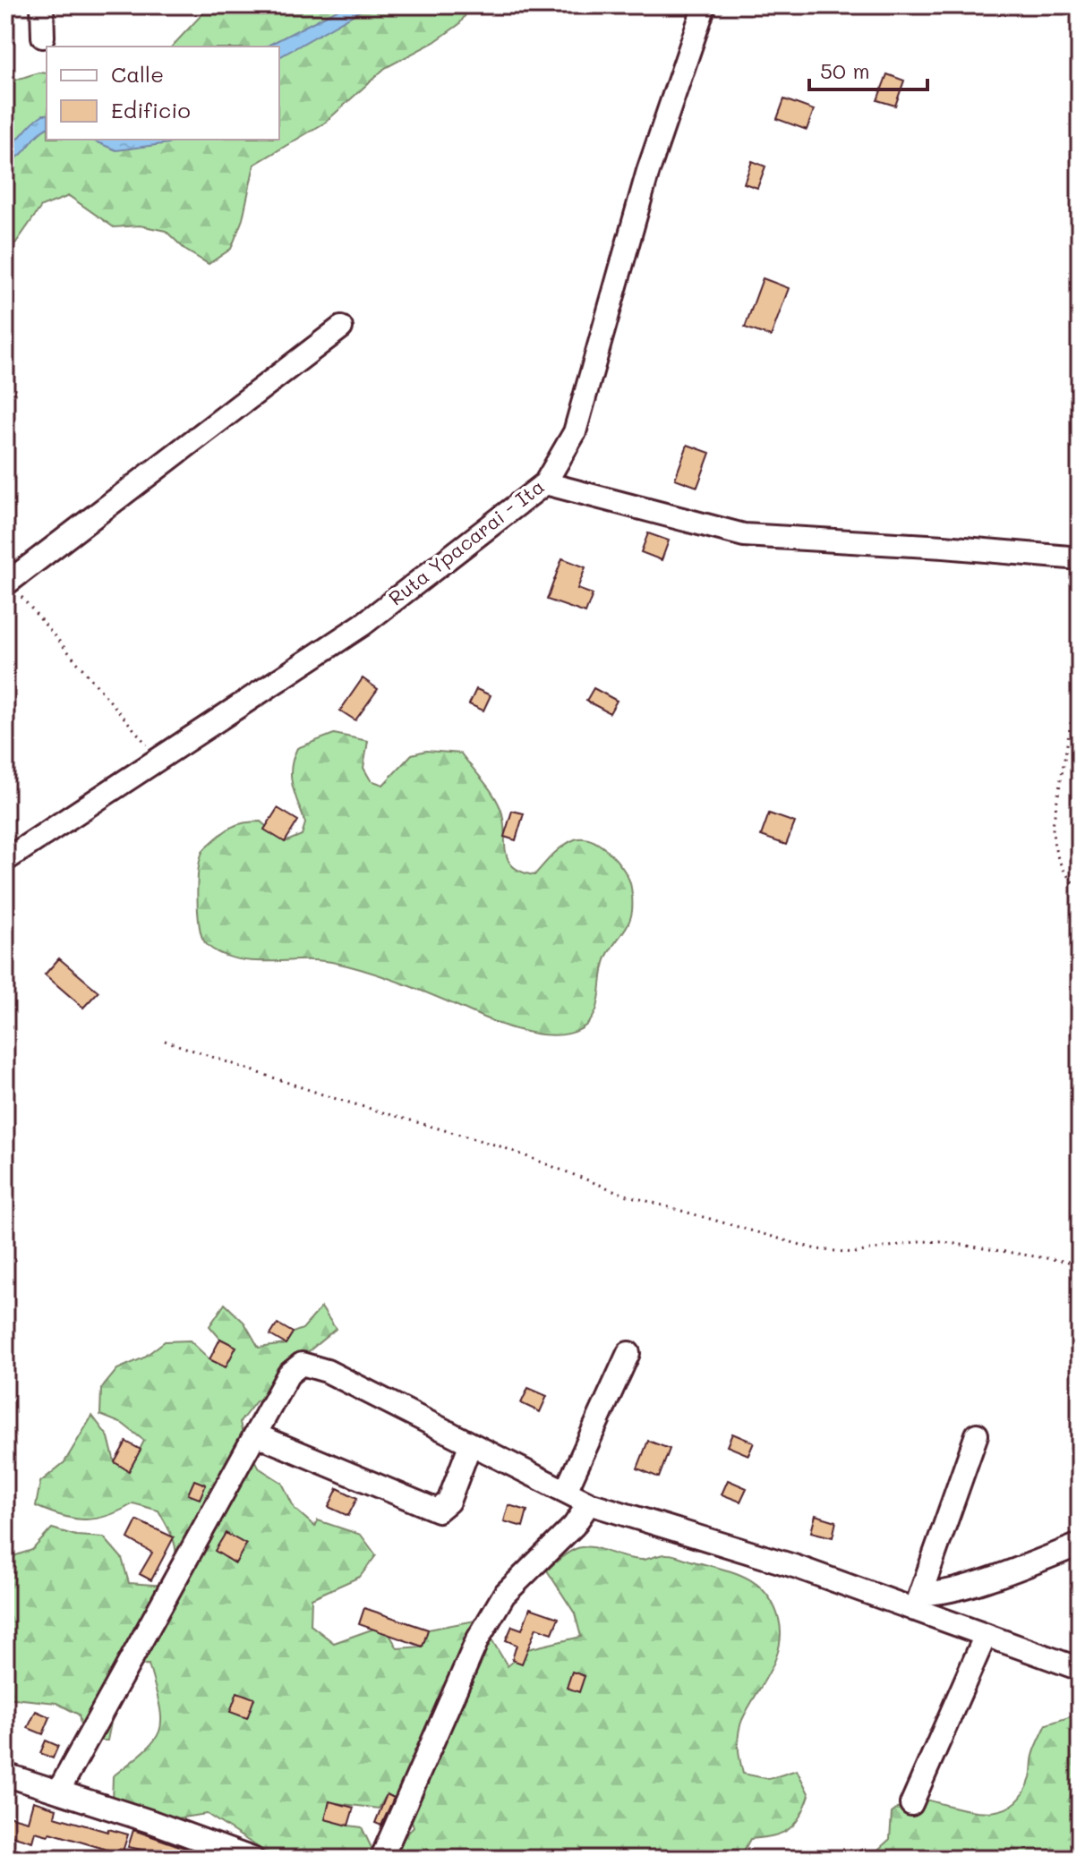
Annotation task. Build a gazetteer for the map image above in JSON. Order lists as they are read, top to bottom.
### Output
{
  "streets": {
    "street": ["Ruta Ypacarai - Ita"]
  },
  "legend": ["Calle", "Edificio"],
  "scale_bar": "50 m"
}
